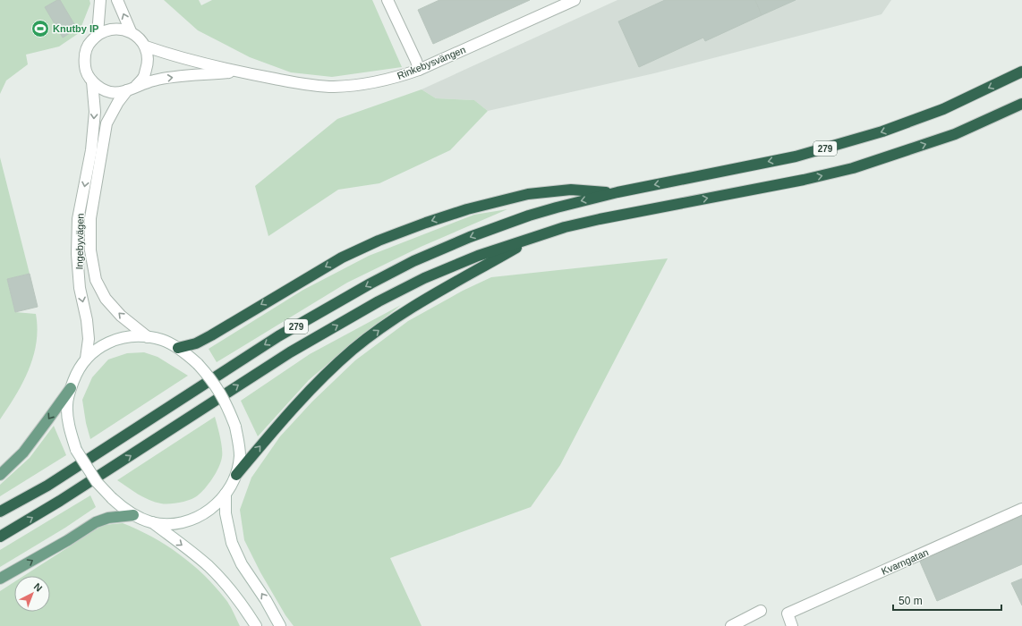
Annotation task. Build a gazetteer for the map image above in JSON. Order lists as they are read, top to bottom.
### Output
{
  "streets": {
    "highway": ["279"],
    "street": ["Rinkebysvängen", "Ingebyvägen", "Kvarngatan"]
  },
  "crossings": [
    ["Rinkebysvängen", "Ingebyvägen"]
  ],
  "places": {
    "sports": ["Knutby IP"]
  },
  "scale_bar": "50 m",
  "north": "top right"
}
